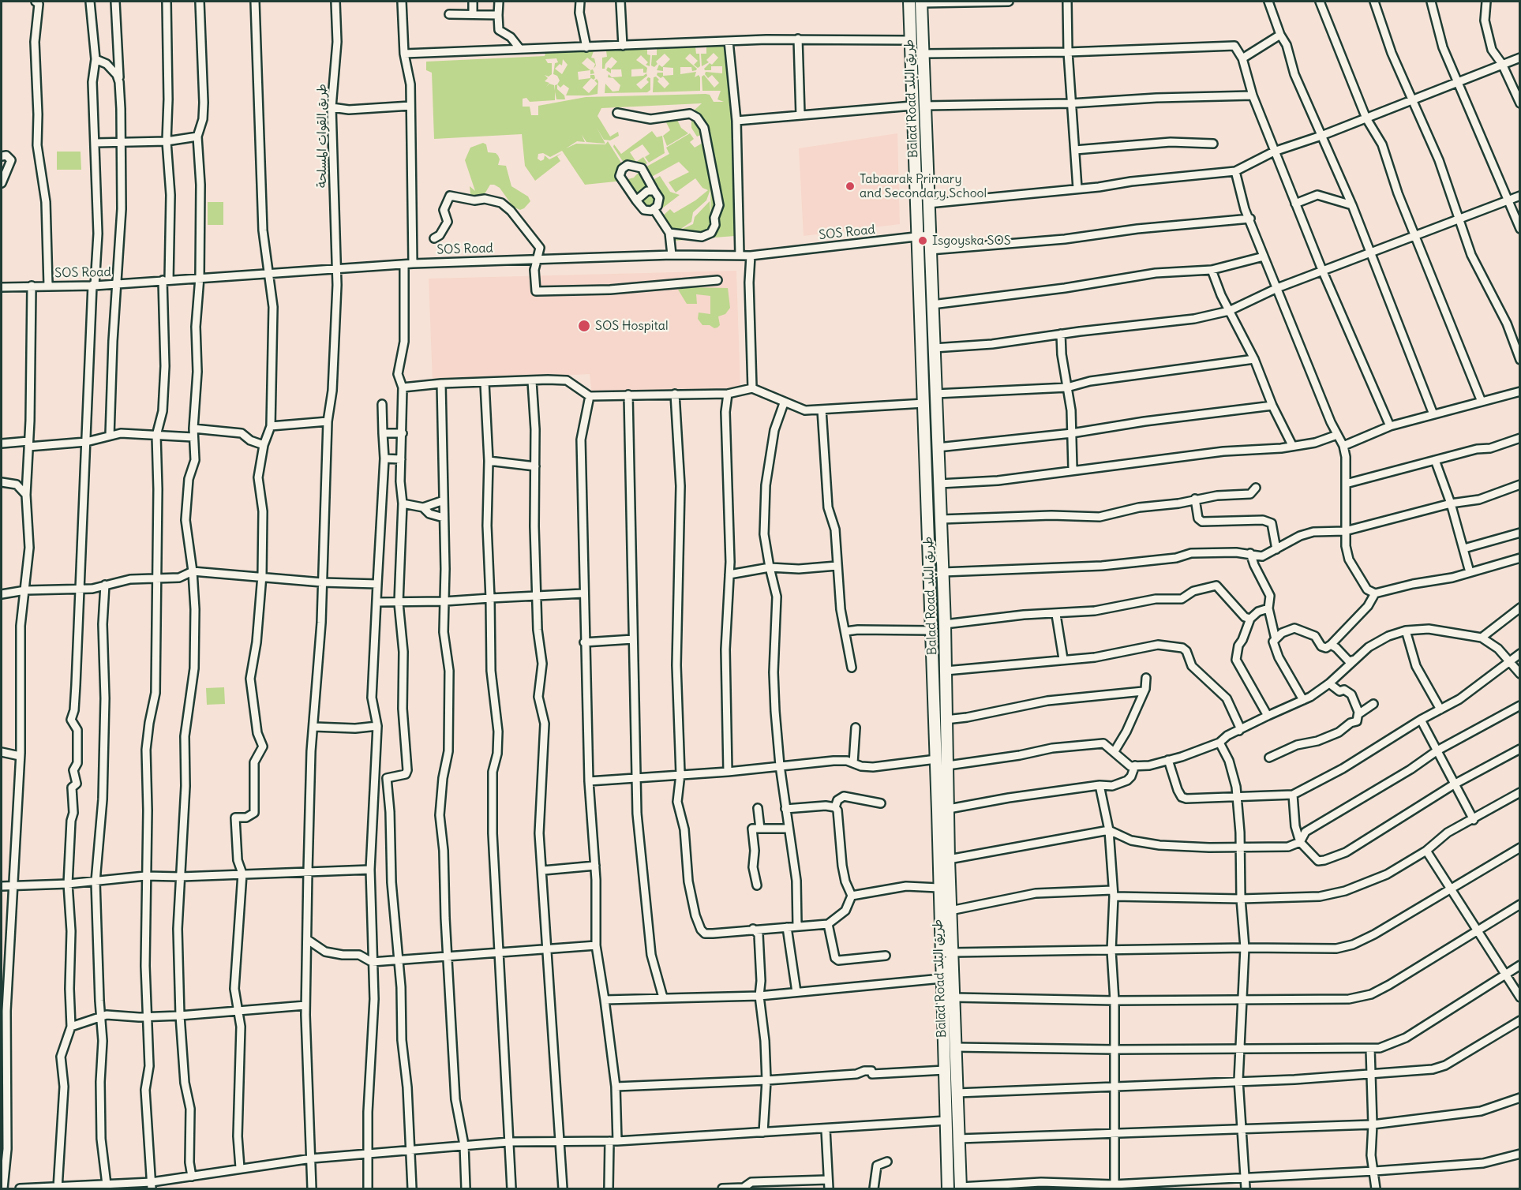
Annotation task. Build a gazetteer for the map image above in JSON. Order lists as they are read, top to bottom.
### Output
{
  "streets": {
    "highway": ["Balad Road طريق البلد"],
    "street": ["طريق القوات المسلحة", "SOS Road"]
  },
  "crossings": [
    ["Balad Road طريق البلد", "SOS Road"],
    ["طريق القوات المسلحة", "SOS Road"]
  ],
  "places": ["Tabaarak Primary and Secondary School", "Isgoyska SOS", "SOS Hospital"]
}
